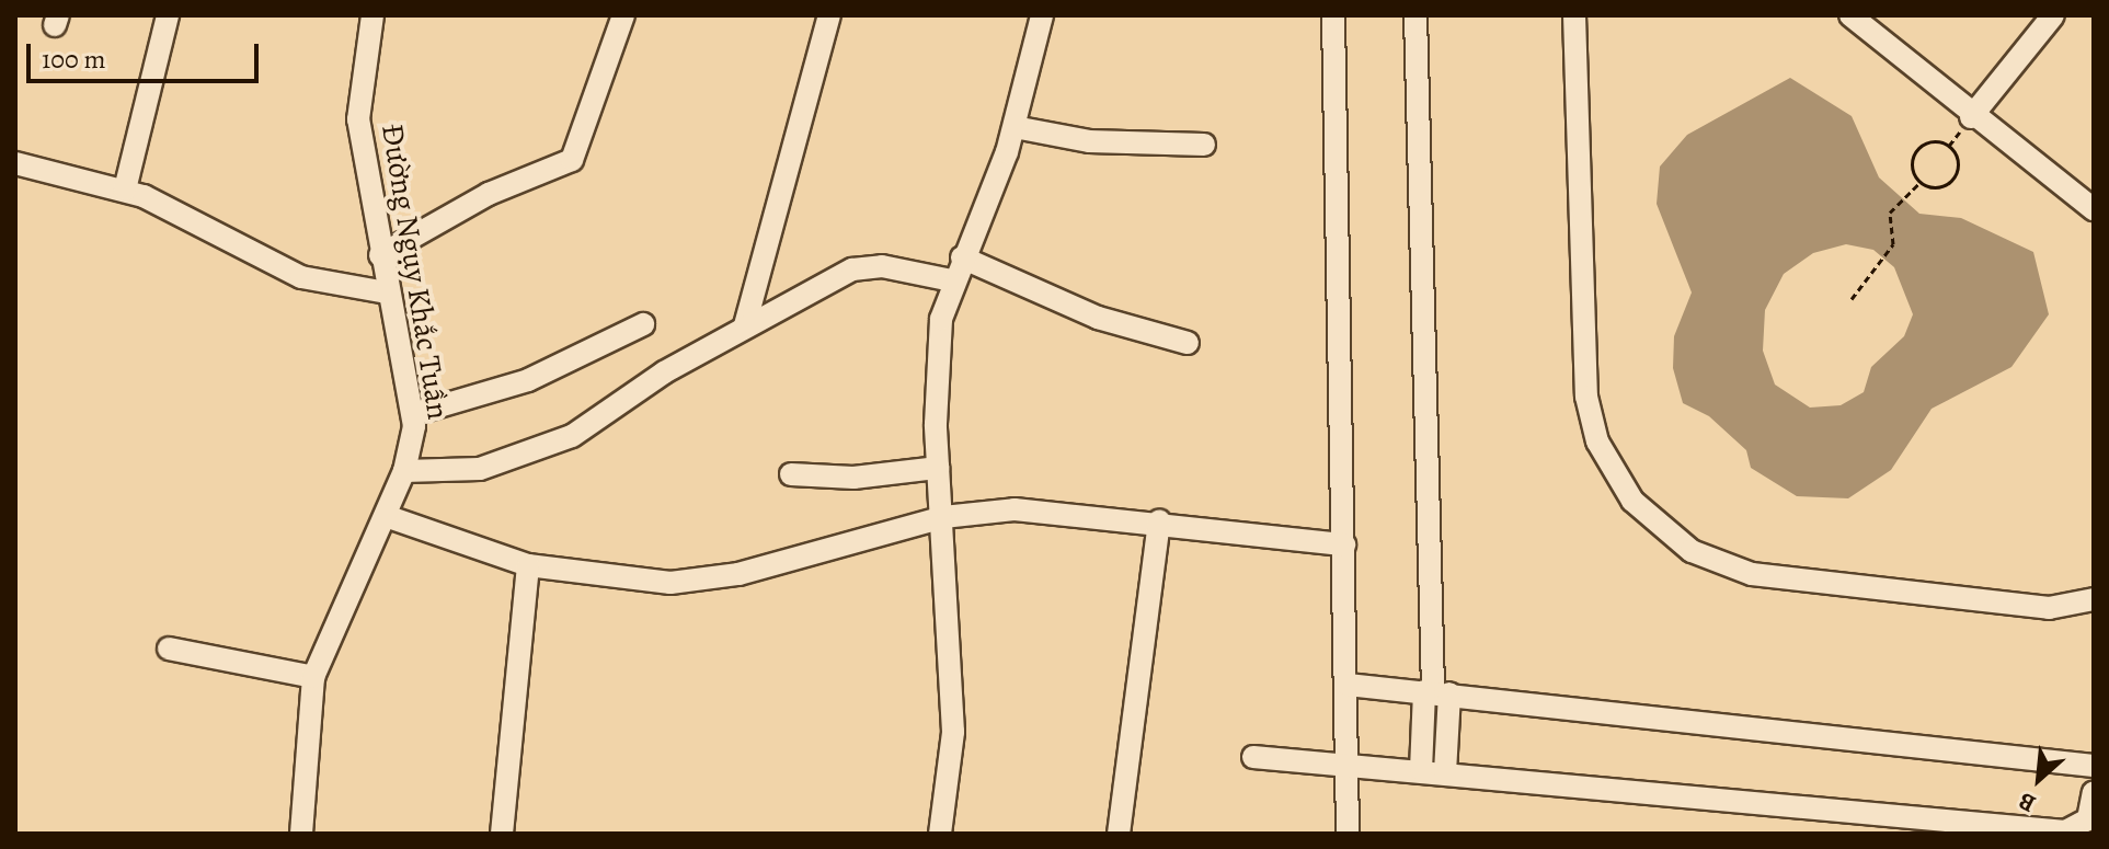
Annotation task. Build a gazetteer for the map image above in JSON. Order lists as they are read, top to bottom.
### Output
{
  "streets": {
    "street": ["Đường Ngụy Khắc Tuần"]
  },
  "scale_bar": "100 m",
  "north": "bottom left"
}
